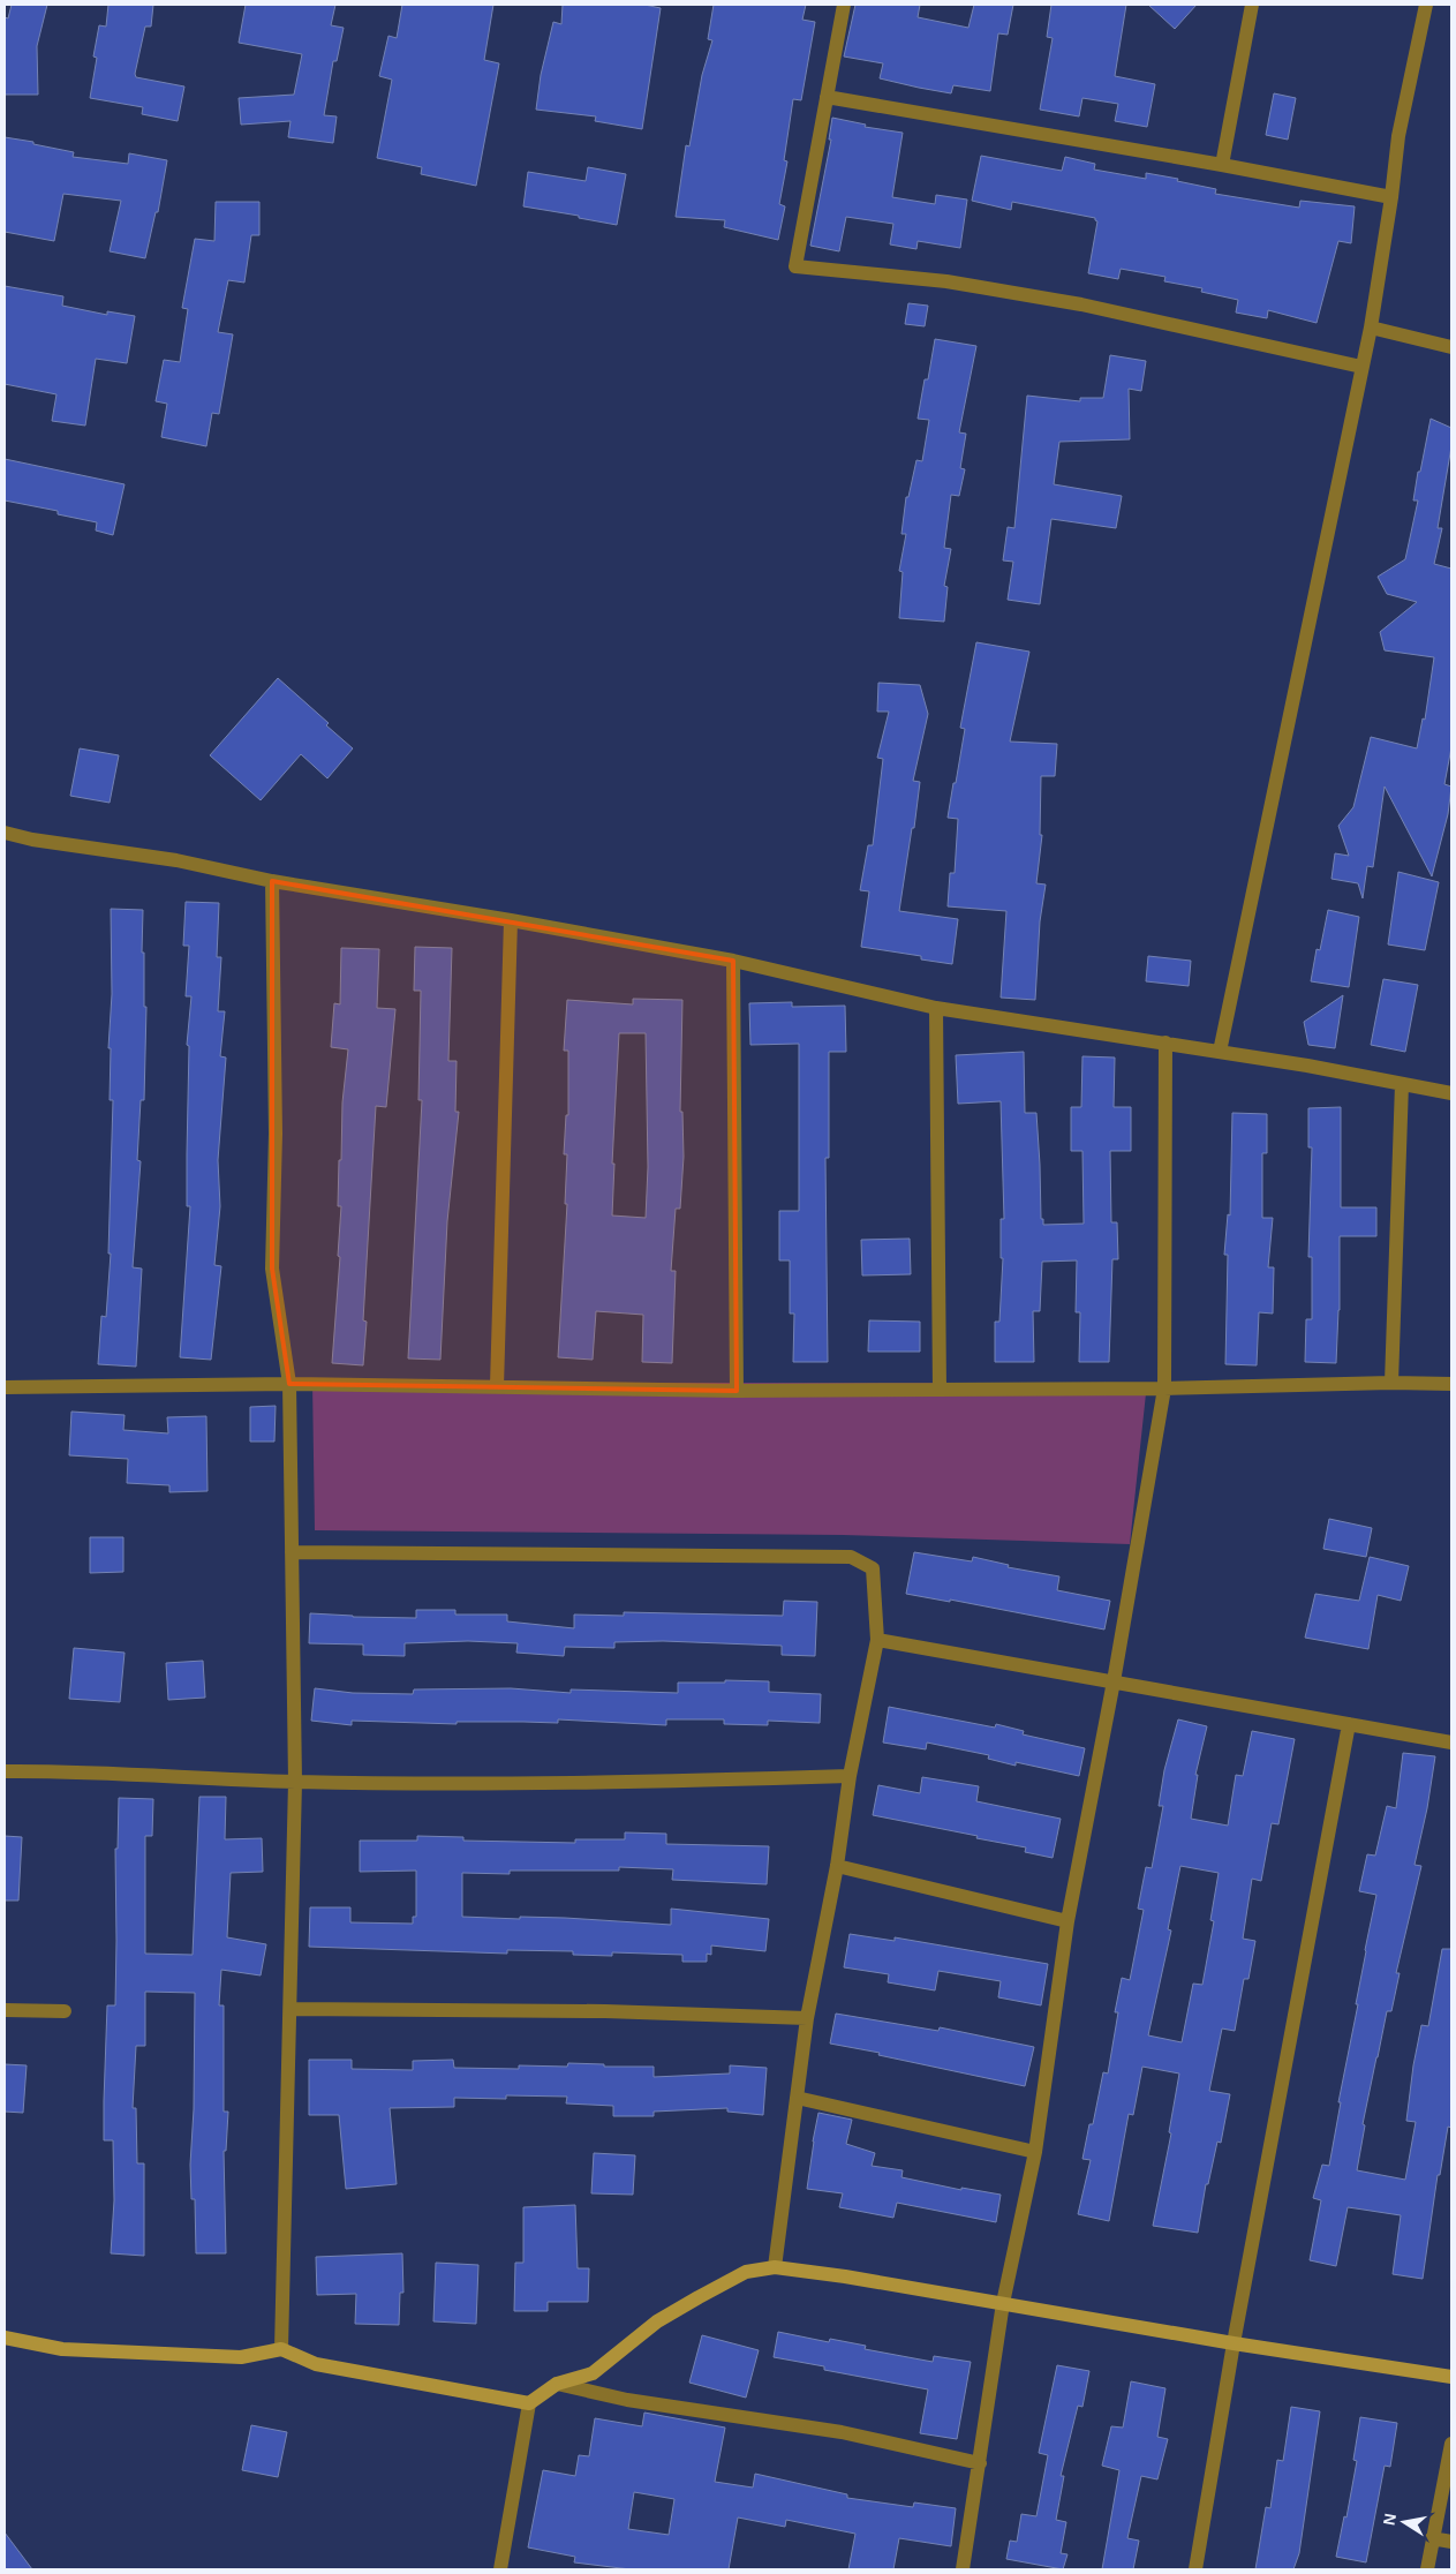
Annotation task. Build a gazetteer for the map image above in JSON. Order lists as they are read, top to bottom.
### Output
{
  "north": "left"
}
